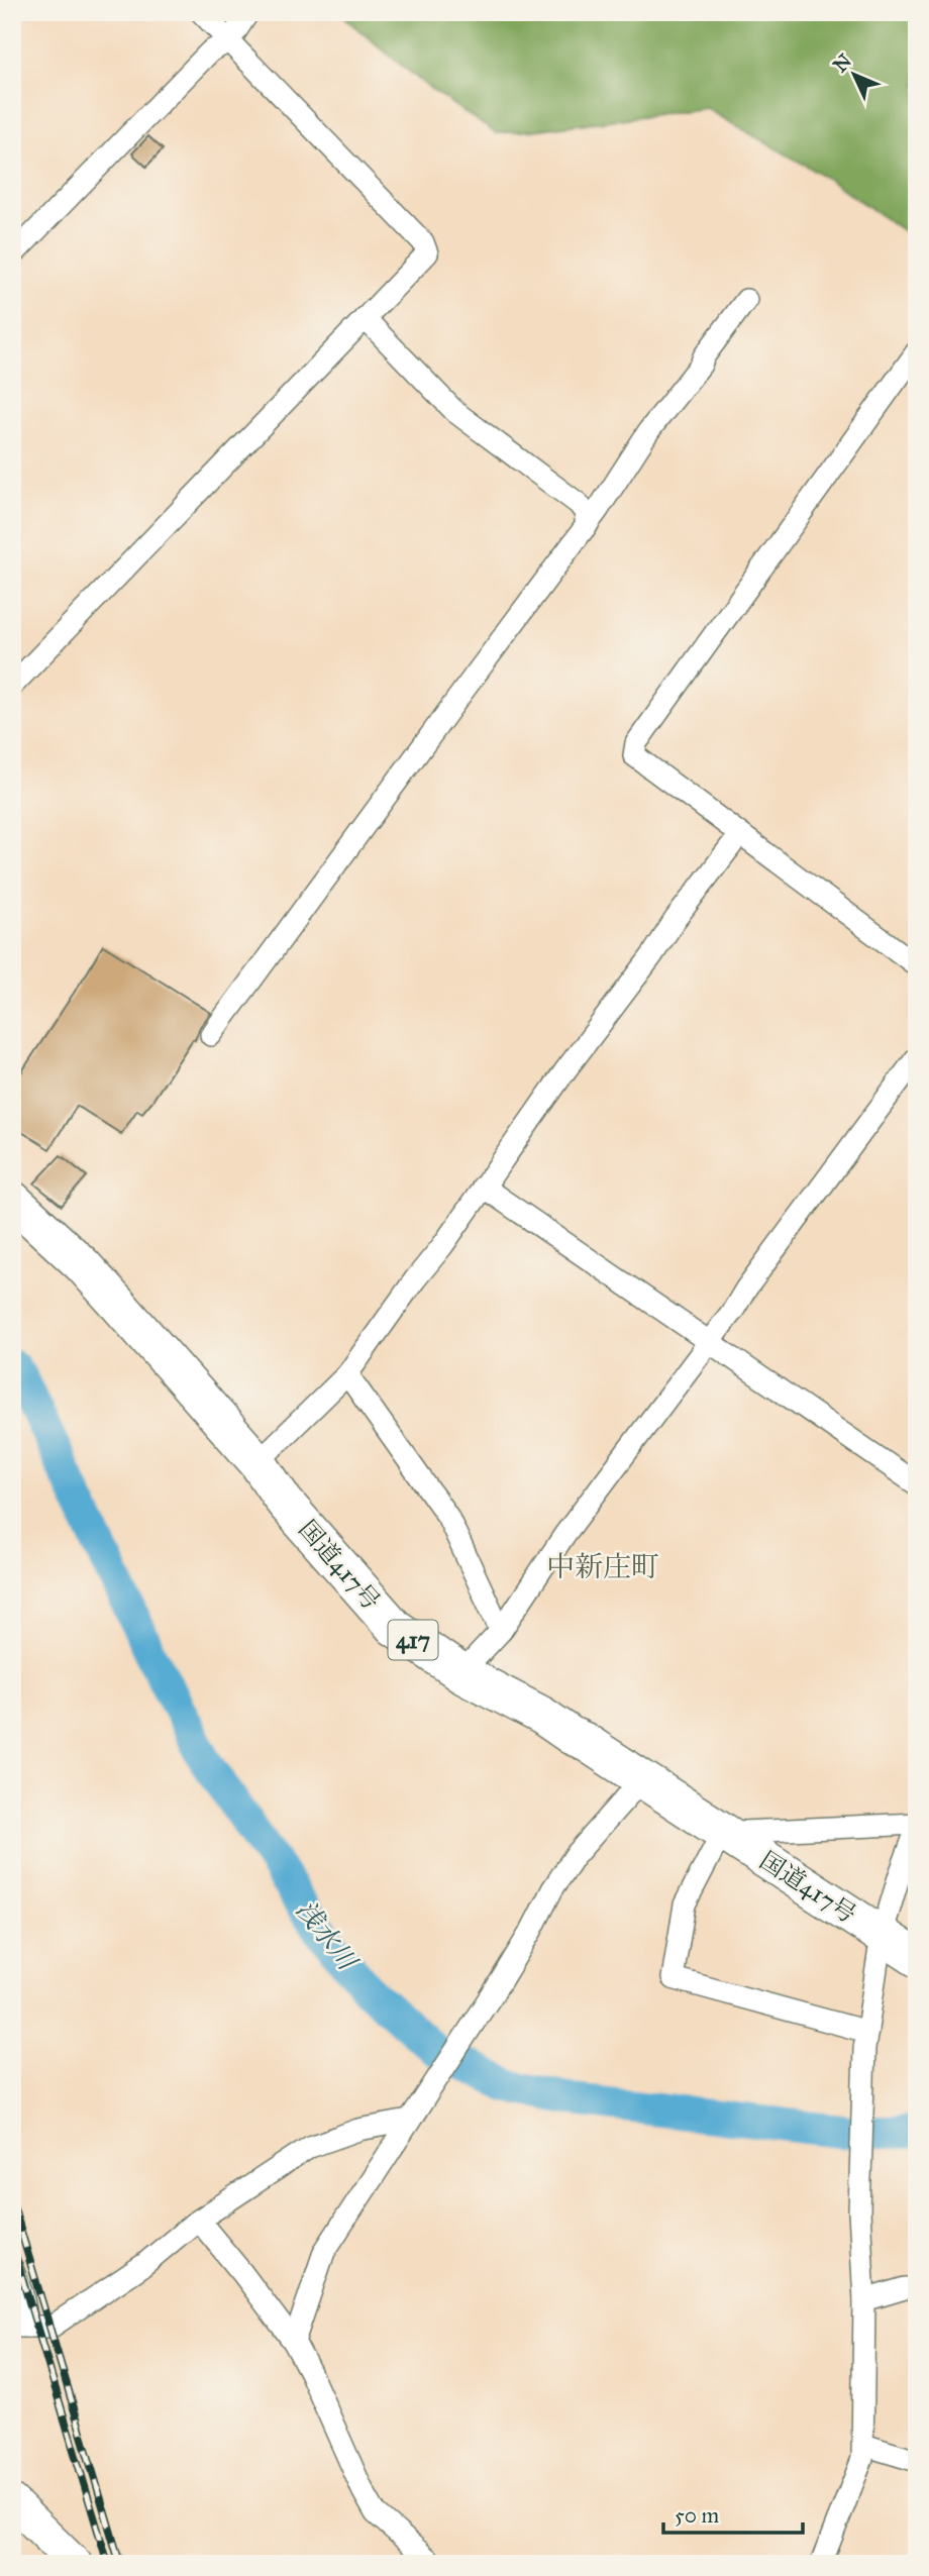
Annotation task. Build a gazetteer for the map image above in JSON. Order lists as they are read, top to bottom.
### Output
{
  "streets": {
    "highway": ["国道417号", "417"]
  },
  "districts": ["中新庄町"],
  "water": ["浅水川"],
  "scale_bar": "50 m",
  "north": "top left"
}
